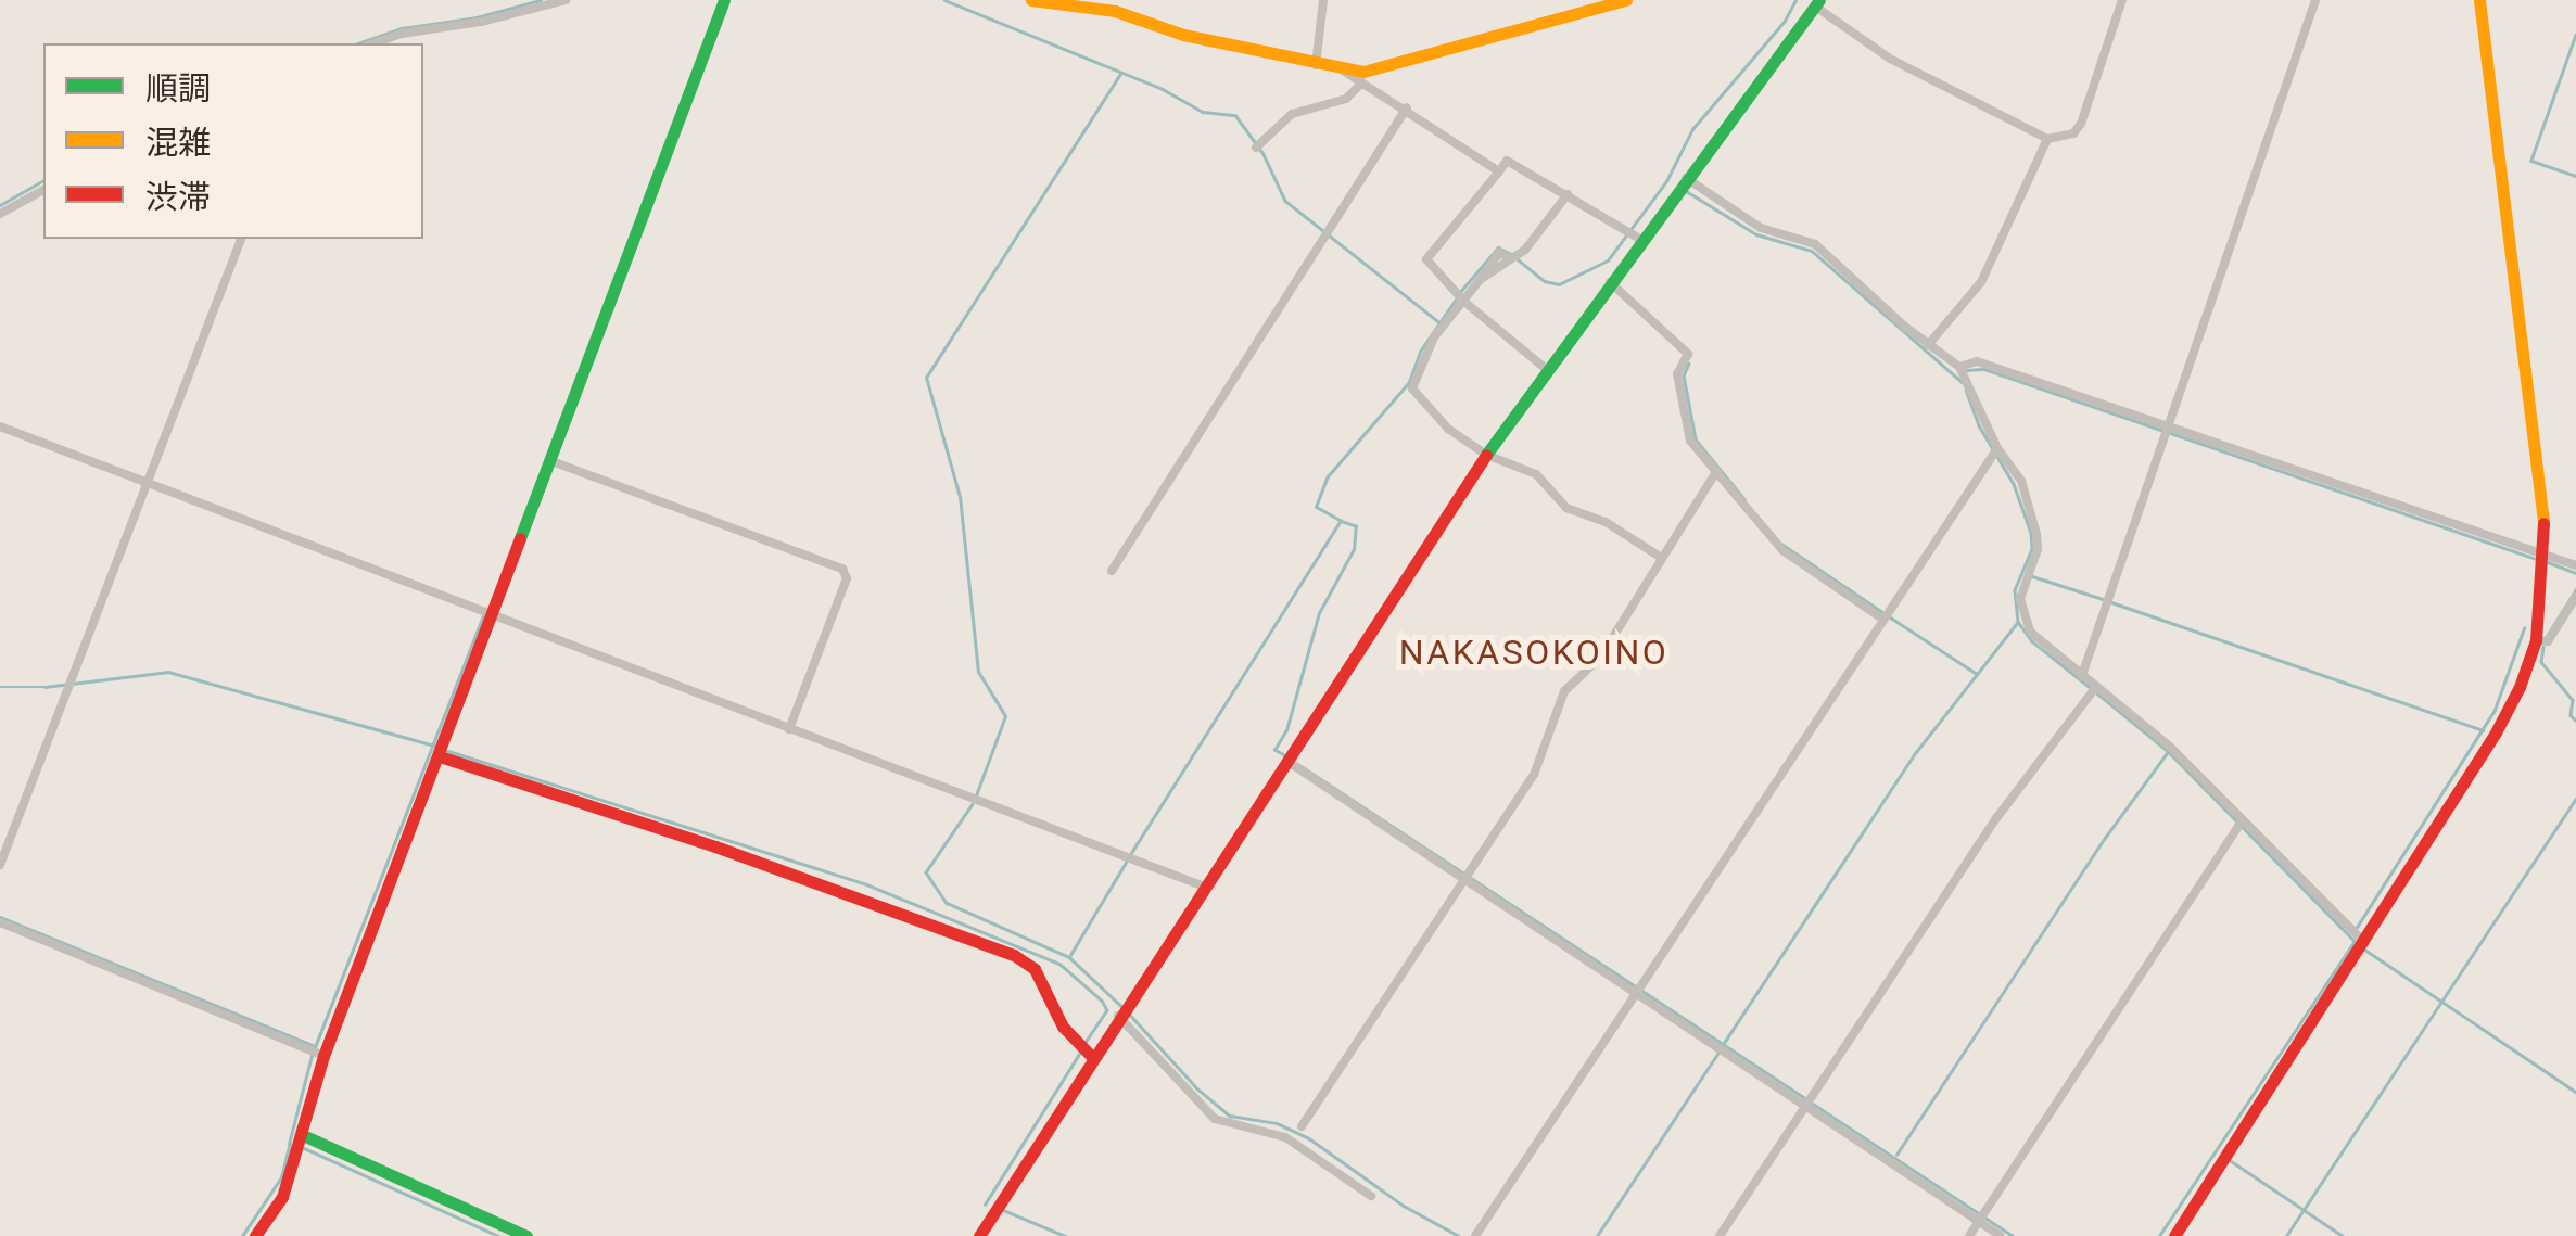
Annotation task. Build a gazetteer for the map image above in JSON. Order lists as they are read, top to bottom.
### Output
{
  "districts": ["NAKASOKOINO"],
  "legend": ["順調", "混雑", "渋滞"]
}
